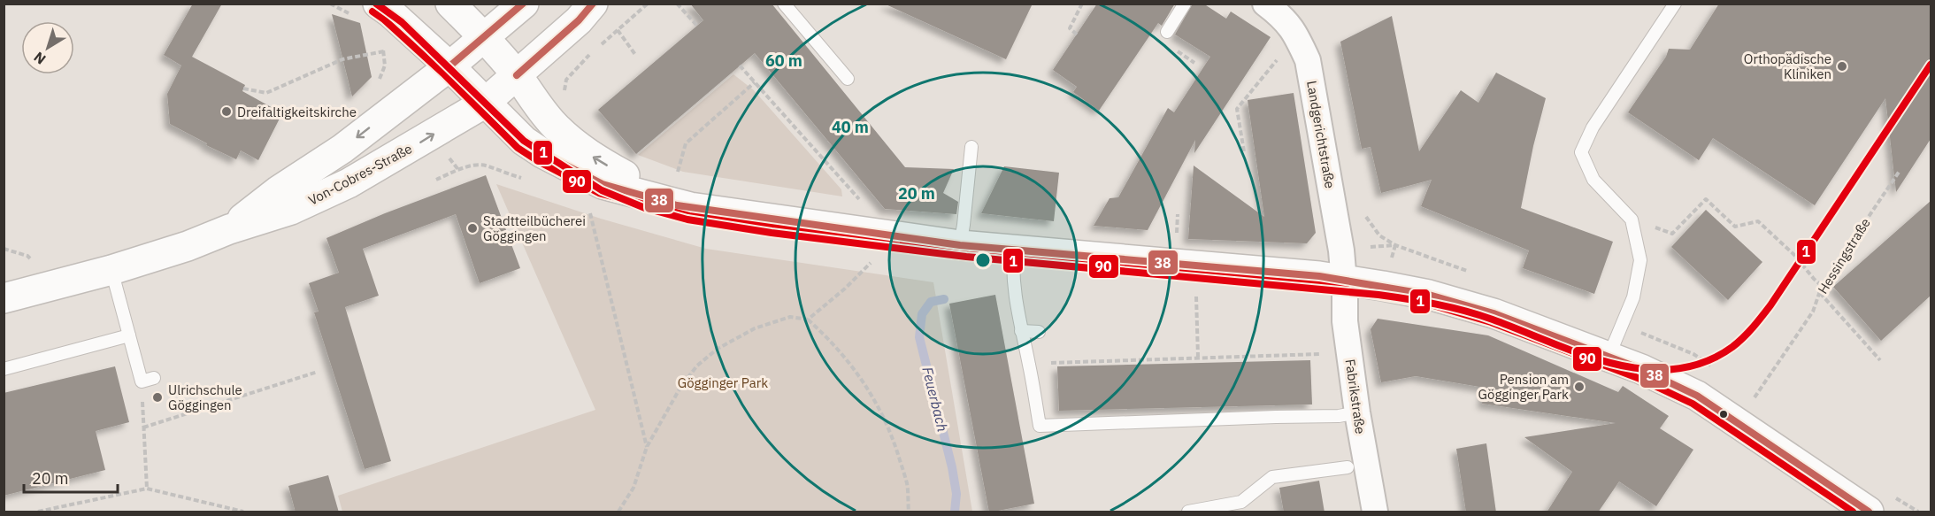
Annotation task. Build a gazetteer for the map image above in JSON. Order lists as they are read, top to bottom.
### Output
{
  "streets": {
    "street": ["Landgerichtstraße", "Von-Cobres-Straße", "Fabrikstraße"],
    "path": ["Hessingstraße"]
  },
  "crossings": [
    ["Landgerichtstraße", "Fabrikstraße"]
  ],
  "water": ["Feuerbach"],
  "parks": ["Gögginger Park"],
  "places": [
    "Orthopädische Kliniken",
    "Dreifaltigkeitskirche",
    "Stadtteilbücherei Göggingen",
    "Pension am Gögginger Park",
    "Ulrichschule Göggingen"
  ],
  "lines": ["transit line 1", "transit line 38", "transit line 90"],
  "scale_bar": "20 m",
  "north": "bottom left",
  "rings": ["60 m", "40 m", "20 m"]
}
